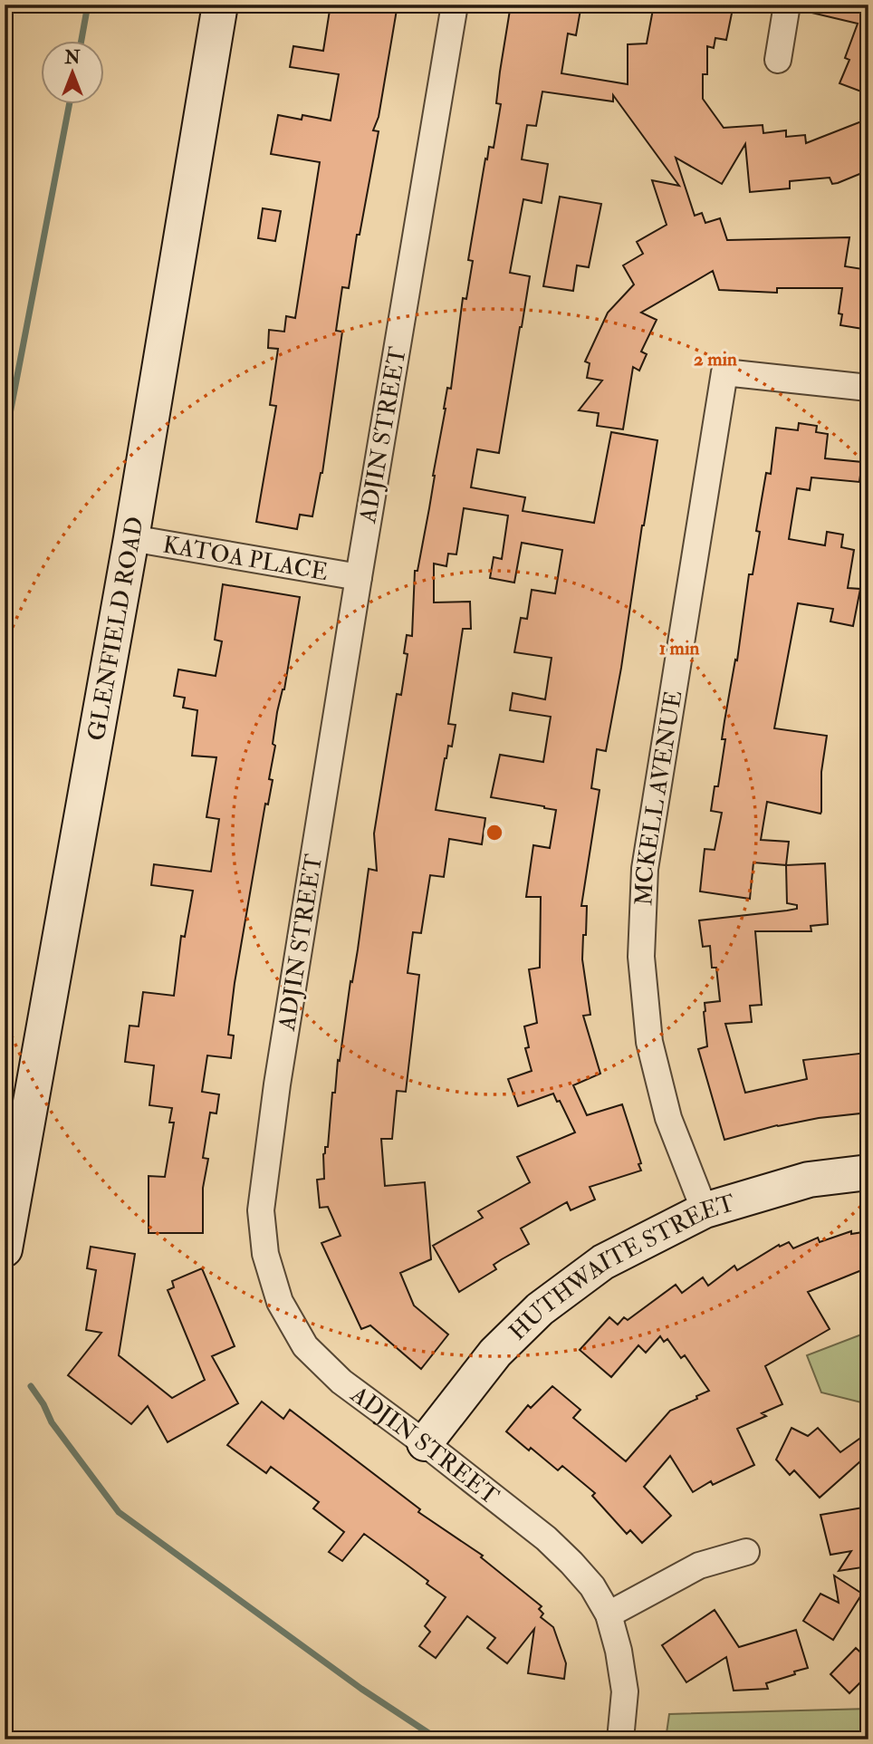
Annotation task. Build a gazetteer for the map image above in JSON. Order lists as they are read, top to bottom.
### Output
{
  "streets": {
    "main road": ["GLENFIELD ROAD", "HUTHWAITE STREET"],
    "street": ["ADJIN STREET", "KATOA PLACE", "MCKELL AVENUE"]
  },
  "crossings": [
    ["ADJIN STREET", "KATOA PLACE"],
    ["ADJIN STREET", "HUTHWAITE STREET"],
    ["KATOA PLACE", "GLENFIELD ROAD"],
    ["MCKELL AVENUE", "HUTHWAITE STREET"]
  ],
  "north": "top",
  "rings": ["2 min", "1 min"]
}
